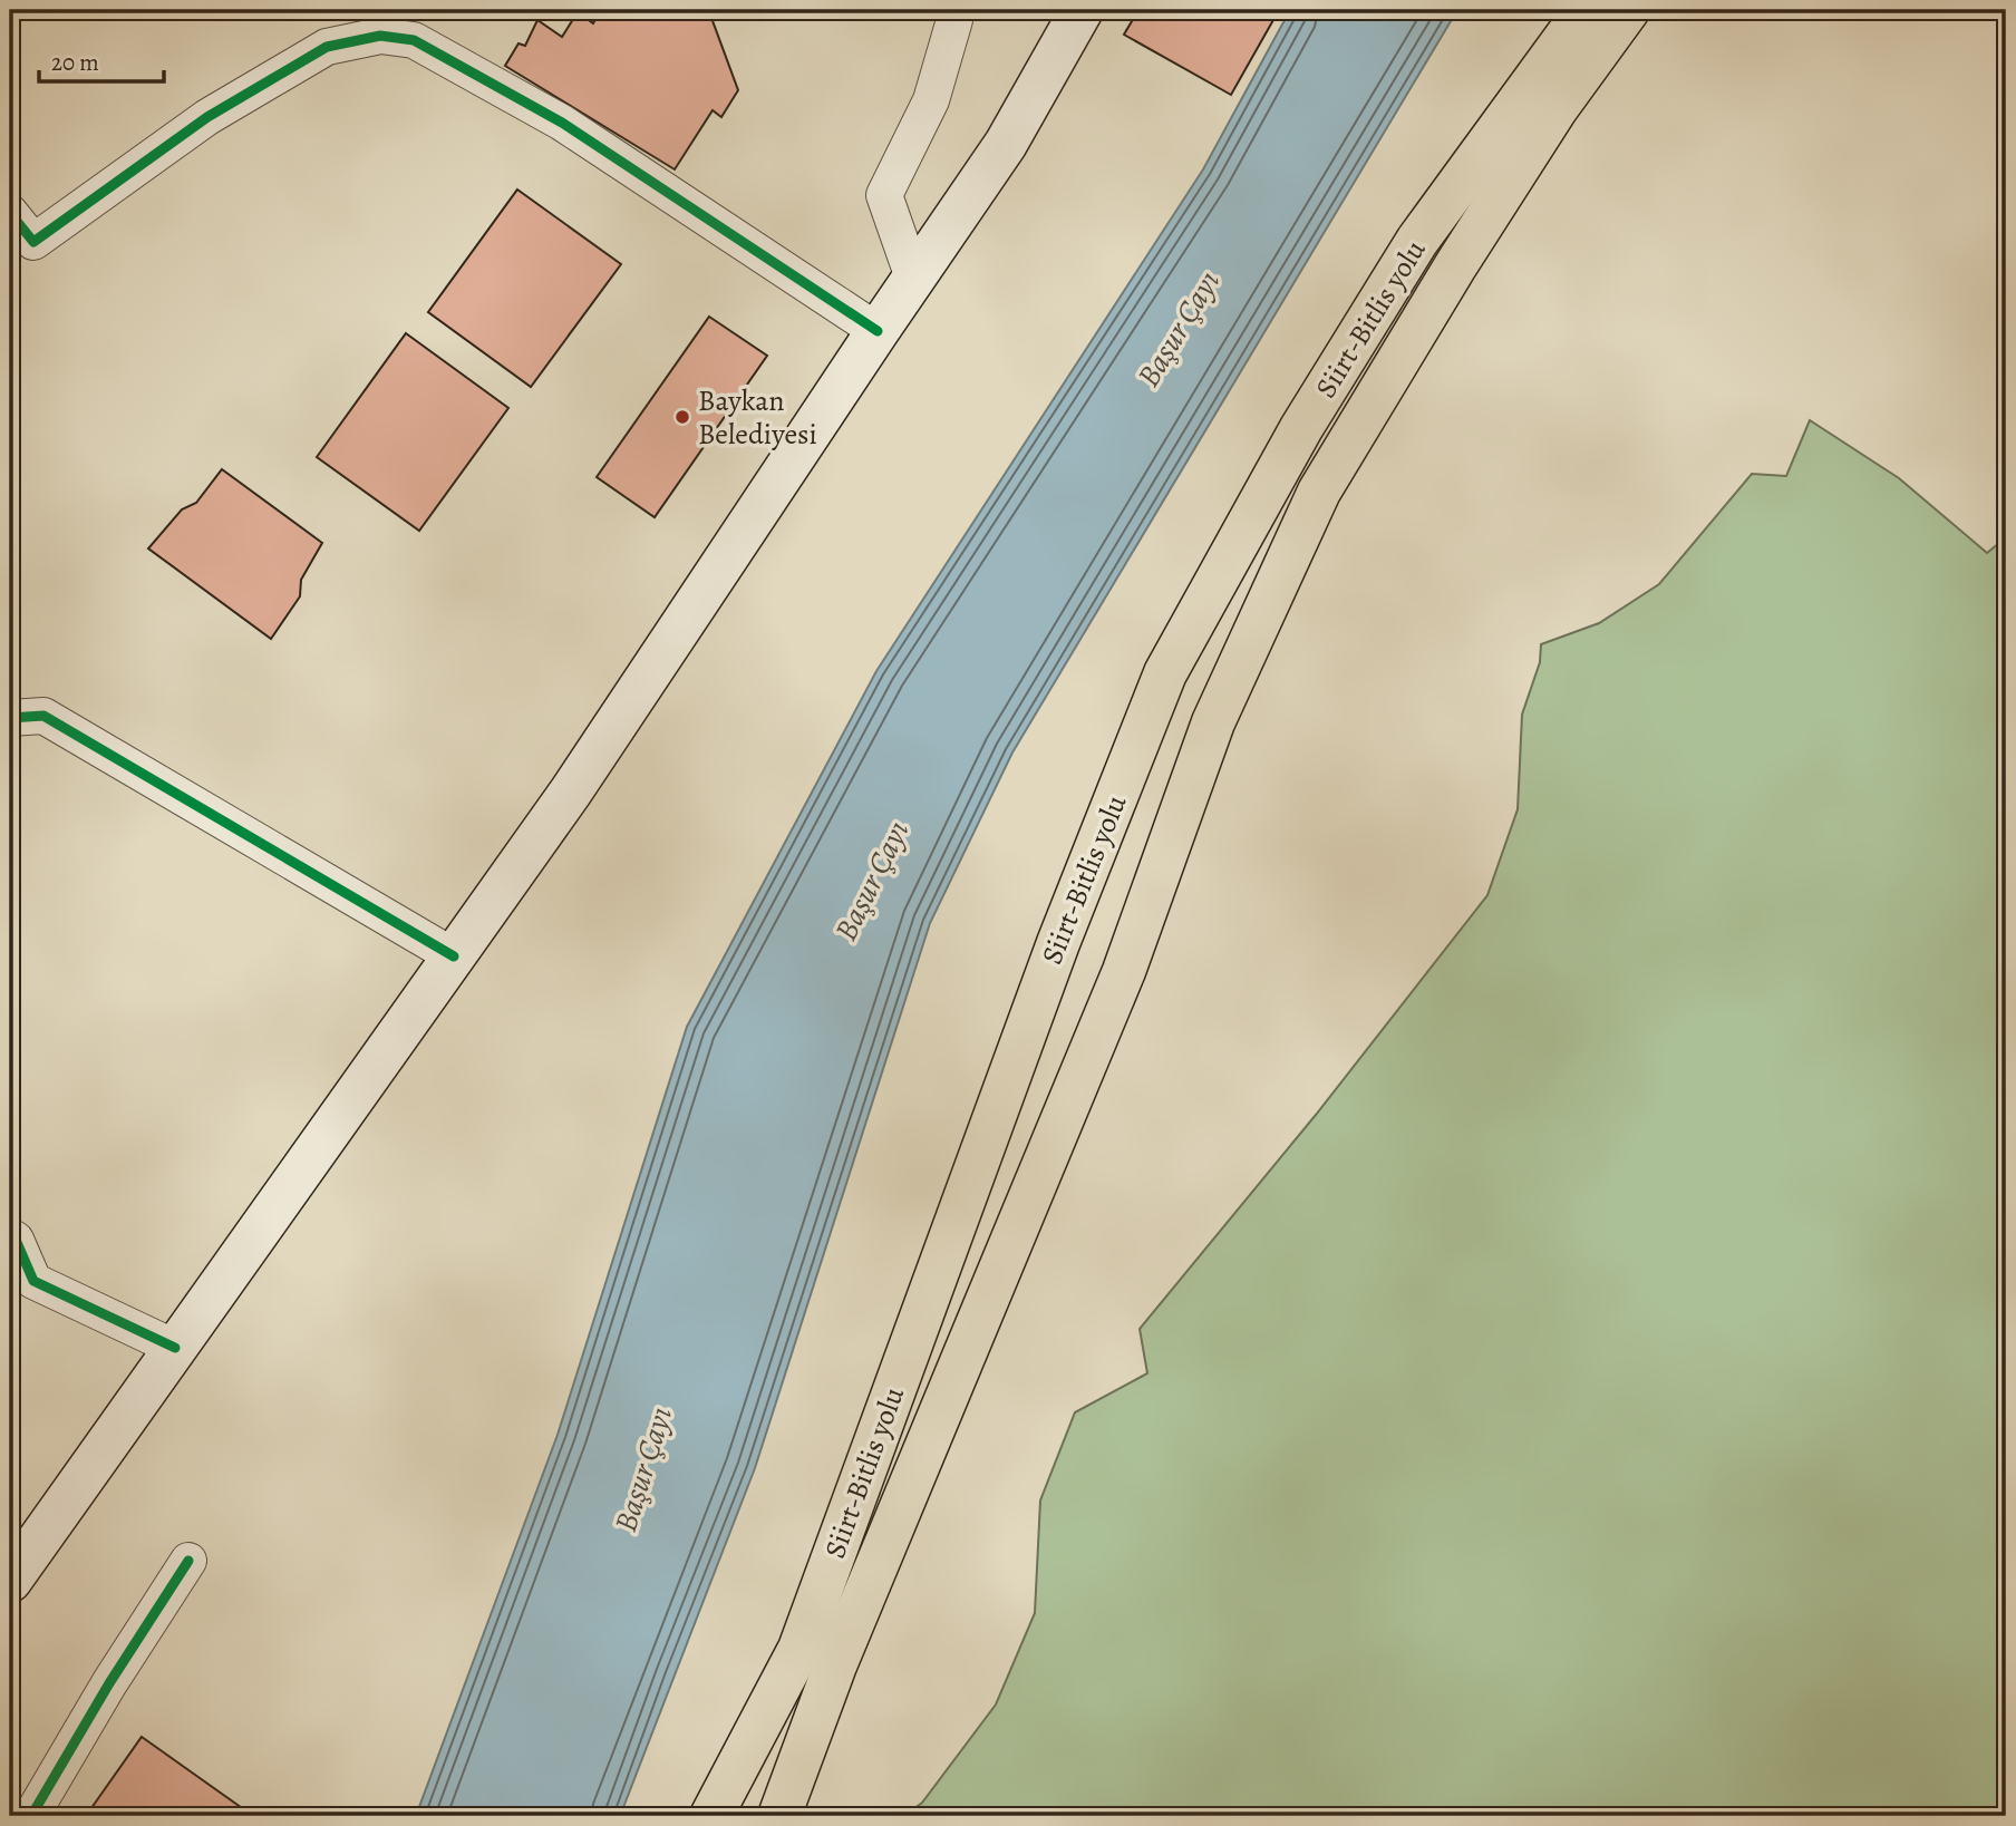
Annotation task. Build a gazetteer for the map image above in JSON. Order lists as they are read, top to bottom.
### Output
{
  "streets": {
    "highway": ["Siirt-Bitlis yolu"]
  },
  "water": ["Başur Çayı"],
  "places": ["Baykan Belediyesi"],
  "scale_bar": "20 m"
}
